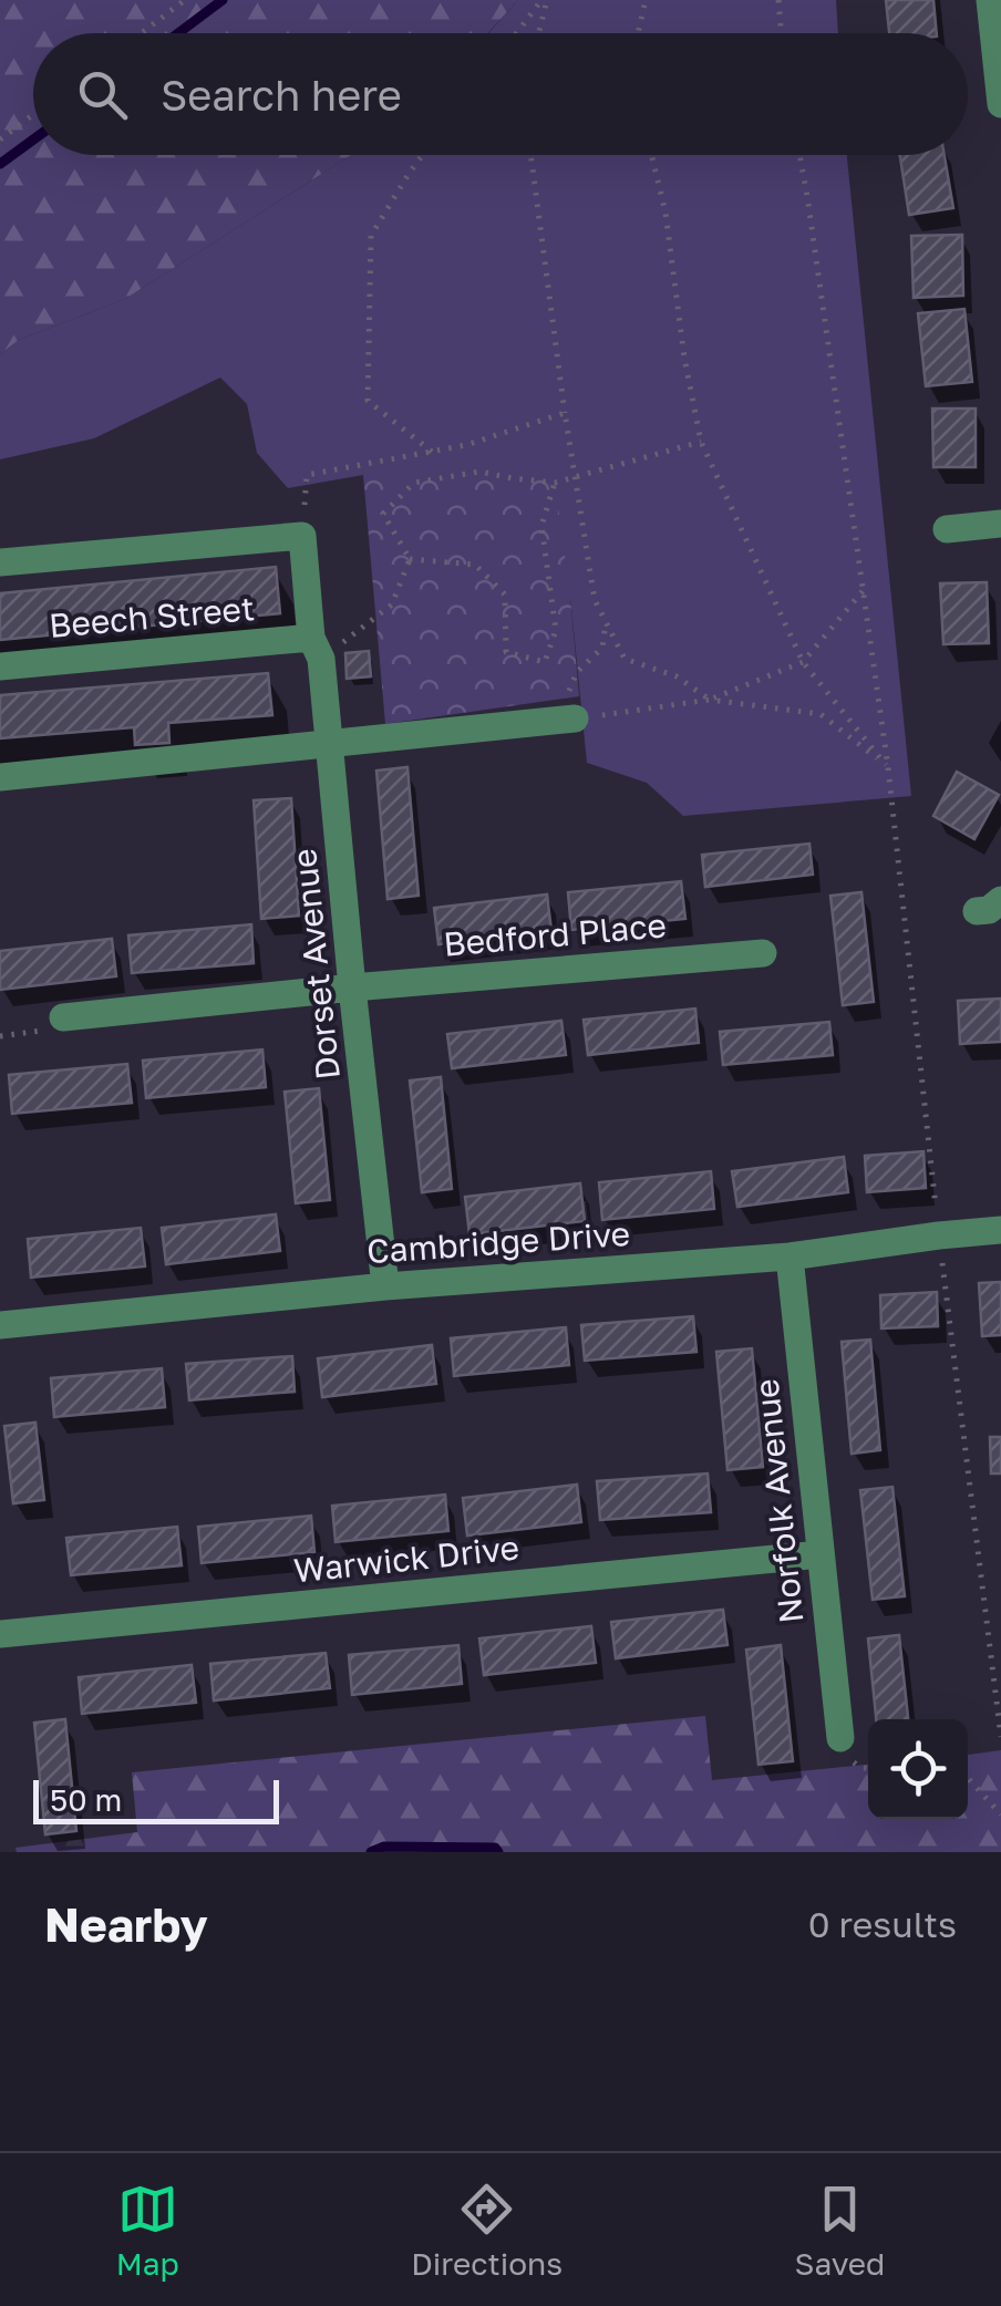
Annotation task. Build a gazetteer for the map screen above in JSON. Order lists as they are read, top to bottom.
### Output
{
  "streets": {
    "street": [
      "Beech Street",
      "Bedford Place",
      "Dorset Avenue",
      "Cambridge Drive",
      "Norfolk Avenue",
      "Warwick Drive"
    ]
  },
  "crossings": [
    ["Beech Street", "Dorset Avenue"],
    ["Bedford Place", "Dorset Avenue"],
    ["Dorset Avenue", "Cambridge Drive"],
    ["Cambridge Drive", "Norfolk Avenue"],
    ["Norfolk Avenue", "Warwick Drive"]
  ],
  "scale_bar": "50 m",
  "page": {
    "search": "Search here",
    "scale": "50 m",
    "heading": ["Nearby", "0 results"],
    "nav": ["Map", "Directions", "Saved"]
  }
}
